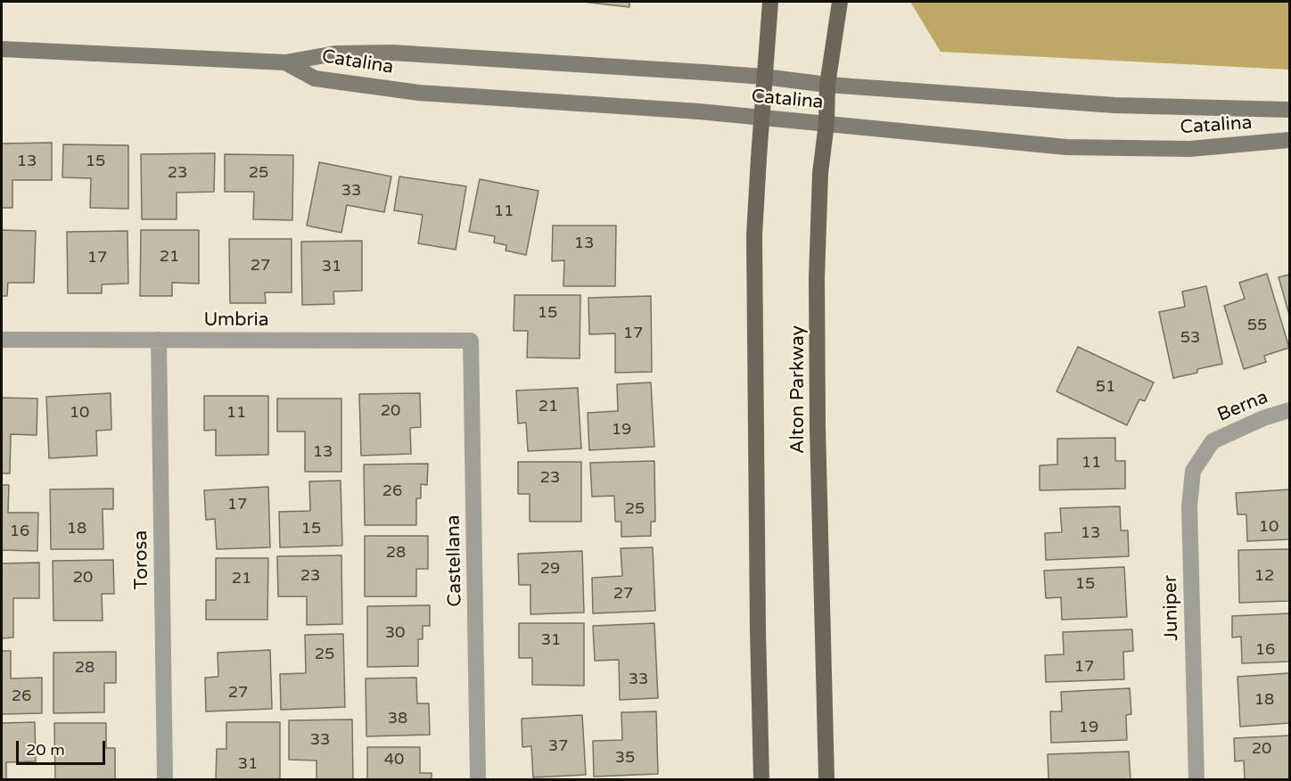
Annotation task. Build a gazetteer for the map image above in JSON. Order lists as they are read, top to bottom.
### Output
{
  "streets": {
    "main road": ["Alton Parkway"],
    "street": [
      "Catalina",
      "Umbria",
      "Berna",
      "Torosa",
      "Castellana",
      "Juniper"
    ]
  },
  "crossings": [
    ["Catalina", "Alton Parkway"],
    ["Umbria", "Torosa"],
    ["Umbria", "Castellana"],
    ["Berna", "Juniper"]
  ],
  "house_numbers": [
    "13",
    "15",
    "23",
    "25",
    "33",
    "11",
    "13",
    "21",
    "17",
    "27",
    "31",
    "15",
    "55",
    "17",
    "53",
    "51",
    "21",
    "20",
    "10",
    "11",
    "19",
    "13",
    "11",
    "23",
    "26",
    "17",
    "25",
    "10",
    "18",
    "15",
    "16",
    "13",
    "28",
    "29",
    "23",
    "12",
    "20",
    "21",
    "15",
    "27",
    "30",
    "31",
    "16",
    "25",
    "17",
    "28",
    "33",
    "27",
    "26",
    "18",
    "38",
    "19",
    "33",
    "37",
    "20",
    "35",
    "40",
    "31"
  ],
  "scale_bar": "20 m"
}
